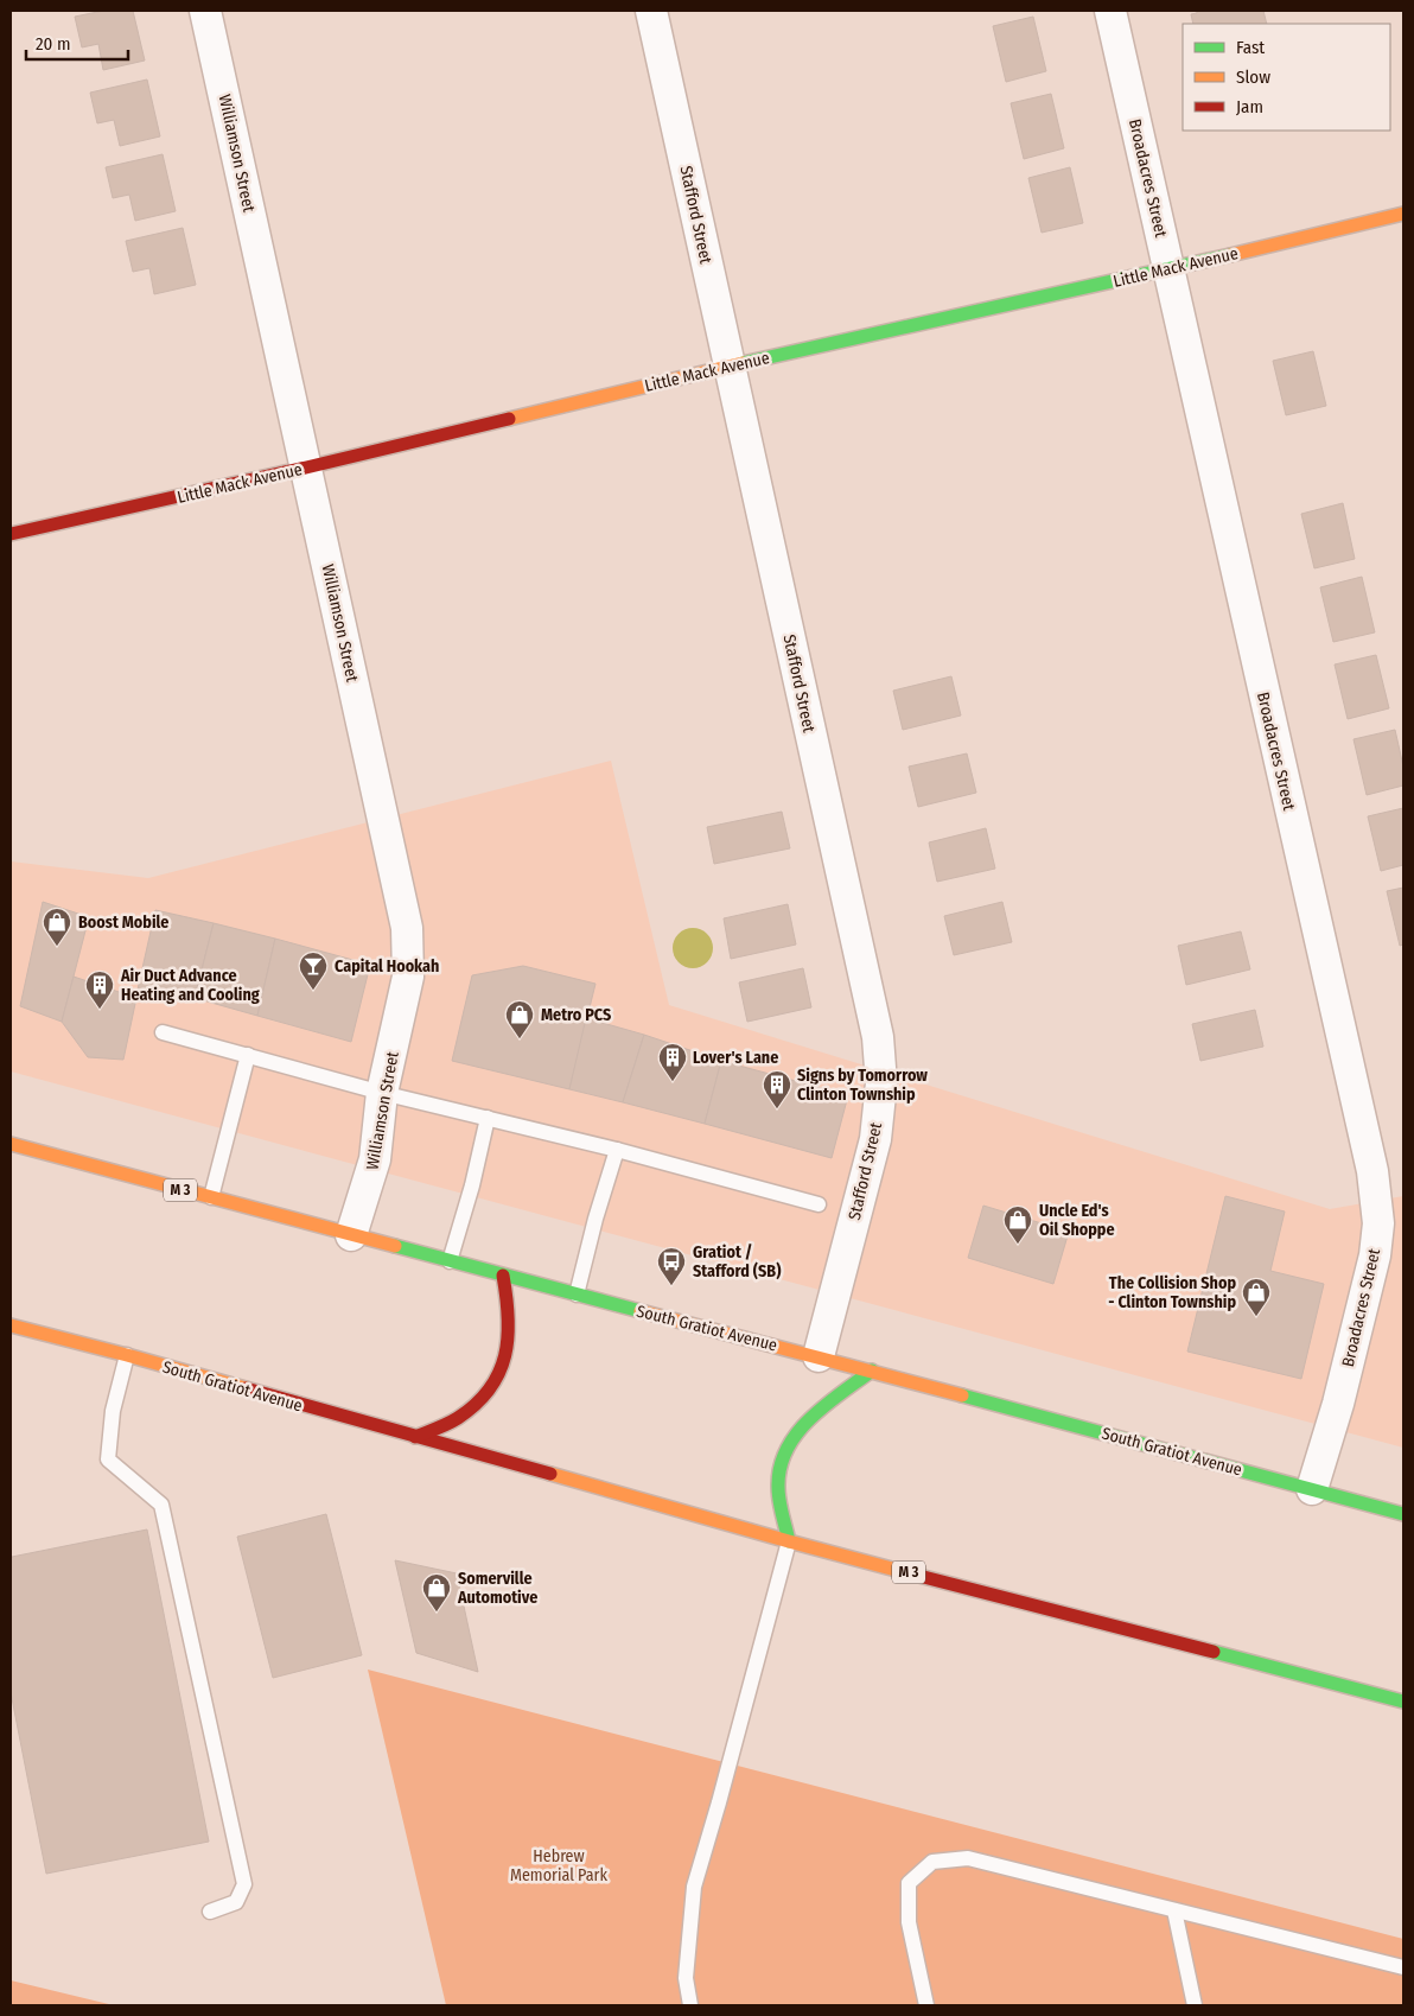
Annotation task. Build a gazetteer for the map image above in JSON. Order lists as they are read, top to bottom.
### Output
{
  "streets": {
    "main road": ["Little Mack Avenue", "M 3", "South Gratiot Avenue"],
    "street": ["Williamson Street", "Broadacres Street", "Stafford Street"]
  },
  "crossings": [
    ["Williamson Street", "Little Mack Avenue"],
    ["Williamson Street", "South Gratiot Avenue"],
    ["Broadacres Street", "Little Mack Avenue"],
    ["Broadacres Street", "South Gratiot Avenue"],
    ["Stafford Street", "Little Mack Avenue"],
    ["Stafford Street", "South Gratiot Avenue"],
    ["M 3", "South Gratiot Avenue"]
  ],
  "parks": ["Hebrew Memorial Park"],
  "places": {
    "shop": [
      "Boost Mobile",
      "Metro PCS",
      "Uncle Ed's Oil Shoppe",
      "The Collision Shop - Clinton Township",
      "Somerville Automotive"
    ],
    "bar": ["Capital Hookah"],
    "building": ["Air Duct Advance Heating and Cooling", "Lover's Lane", "Signs by Tomorrow Clinton Township"],
    "bus stop": ["Gratiot / Stafford (SB)"]
  },
  "legend": ["Fast", "Slow", "Jam"],
  "scale_bar": "20 m"
}
